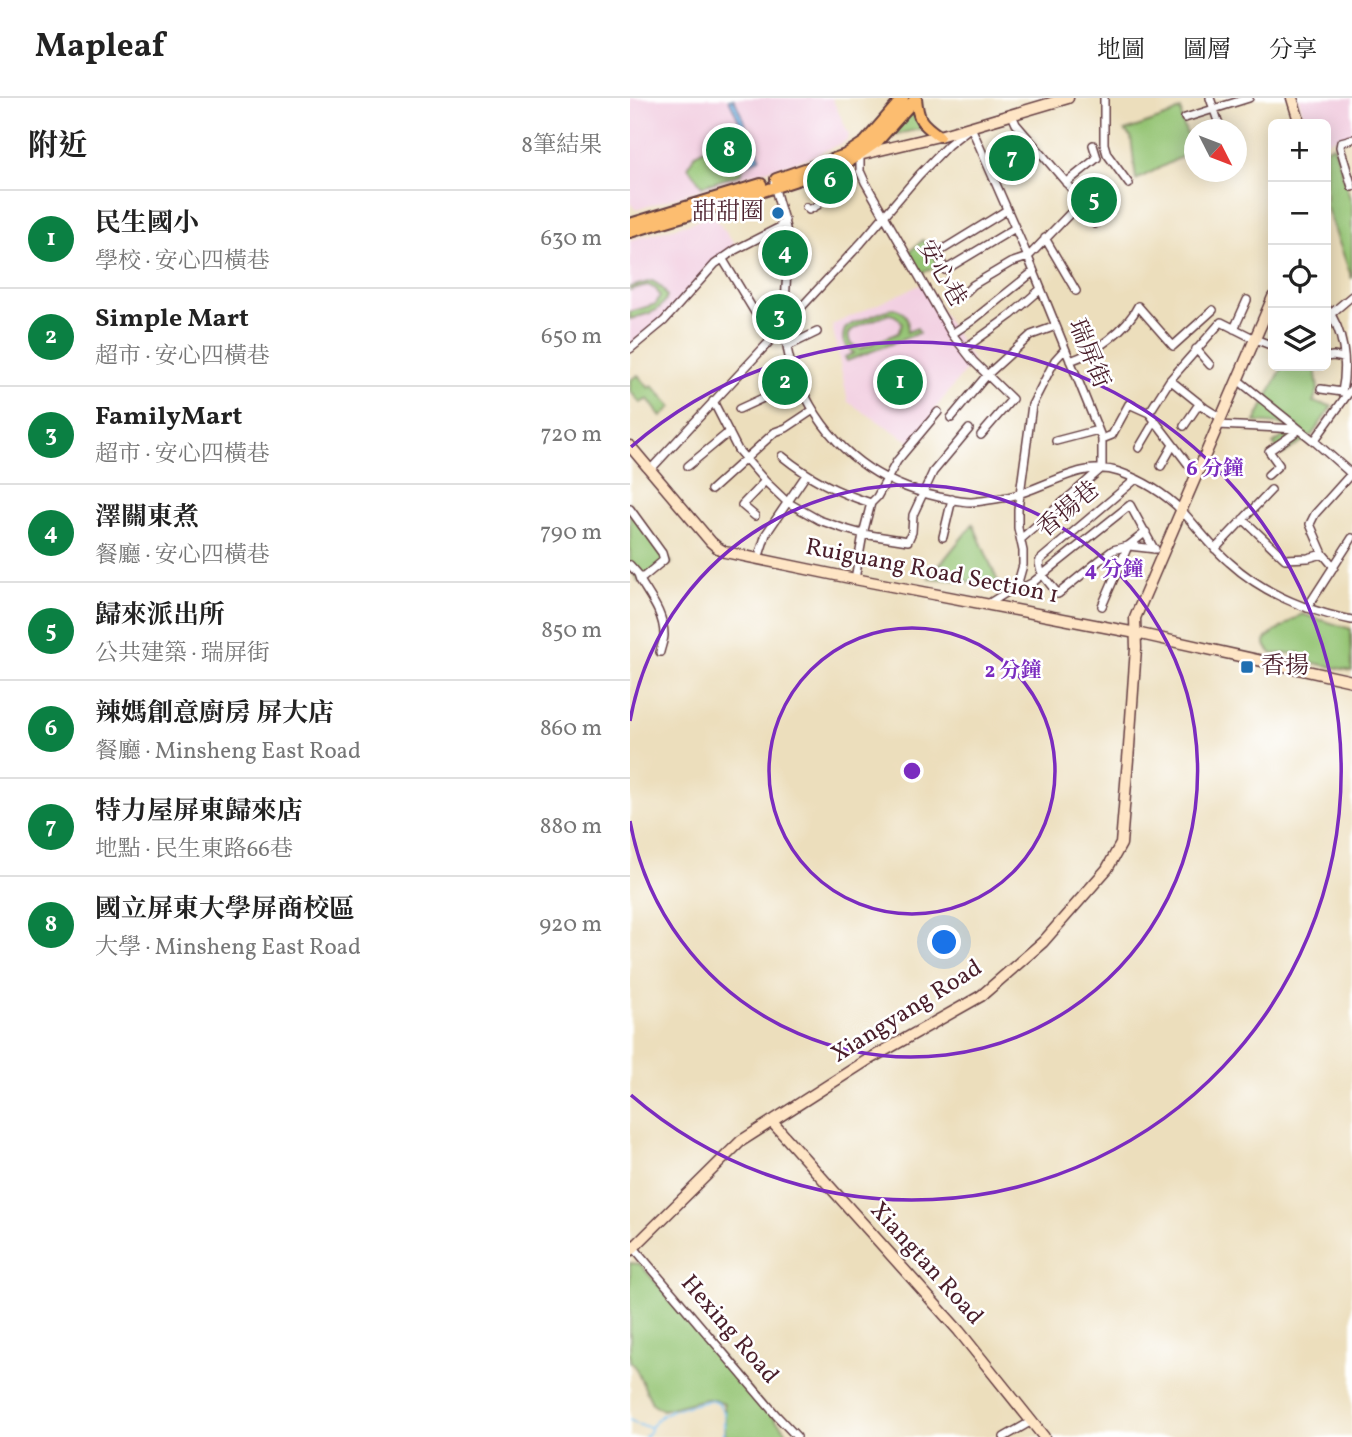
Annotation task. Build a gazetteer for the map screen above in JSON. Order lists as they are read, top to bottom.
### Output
{
  "streets": {
    "street": [
      "安心巷",
      "瑞屏街",
      "香揚巷",
      "Ruiguang Road Section 1",
      "Xiangyang Road",
      "Xiangtan Road",
      "Hexing Road"
    ]
  },
  "crossings": [
    ["瑞屏街", "香揚巷"],
    ["Ruiguang Road Section 1", "Xiangyang Road"],
    ["Xiangyang Road", "Xiangtan Road"],
    ["Xiangyang Road", "Hexing Road"]
  ],
  "places": {
    "other": ["甜甜圈"],
    "transit": ["香揚"]
  },
  "north": "bottom right",
  "page": {
    "header": "Mapleaf",
    "nav": ["地圖", "圖層", "分享"],
    "heading": ["附近", "8筆結果"],
    "map_buttons": ["+", "−"],
    "pins": [
      "8",
      "7",
      "6",
      "5",
      "4",
      "3",
      "1",
      "2"
    ],
    "list": [
      {
        "mark": "1",
        "name": "民生國小",
        "note": "學校 · 安心四橫巷",
        "value": "630 m"
      },
      {
        "mark": "2",
        "name": "Simple Mart",
        "note": "超市 · 安心四橫巷",
        "value": "650 m"
      },
      {
        "mark": "3",
        "name": "FamilyMart",
        "note": "超市 · 安心四橫巷",
        "value": "720 m"
      },
      {
        "mark": "4",
        "name": "澤關東煮",
        "note": "餐廳 · 安心四橫巷",
        "value": "790 m"
      },
      {
        "mark": "5",
        "name": "歸來派出所",
        "note": "公共建築 · 瑞屏街",
        "value": "850 m"
      },
      {
        "mark": "6",
        "name": "辣媽創意廚房 屏大店",
        "note": "餐廳 · Minsheng East Road",
        "value": "860 m"
      },
      {
        "mark": "7",
        "name": "特力屋屏東歸來店",
        "note": "地點 · 民生東路66巷",
        "value": "880 m"
      },
      {
        "mark": "8",
        "name": "國立屏東大學屏商校區",
        "note": "大學 · Minsheng East Road",
        "value": "920 m"
      }
    ]
  },
  "rings": ["6 分鐘", "4 分鐘", "2 分鐘"]
}
